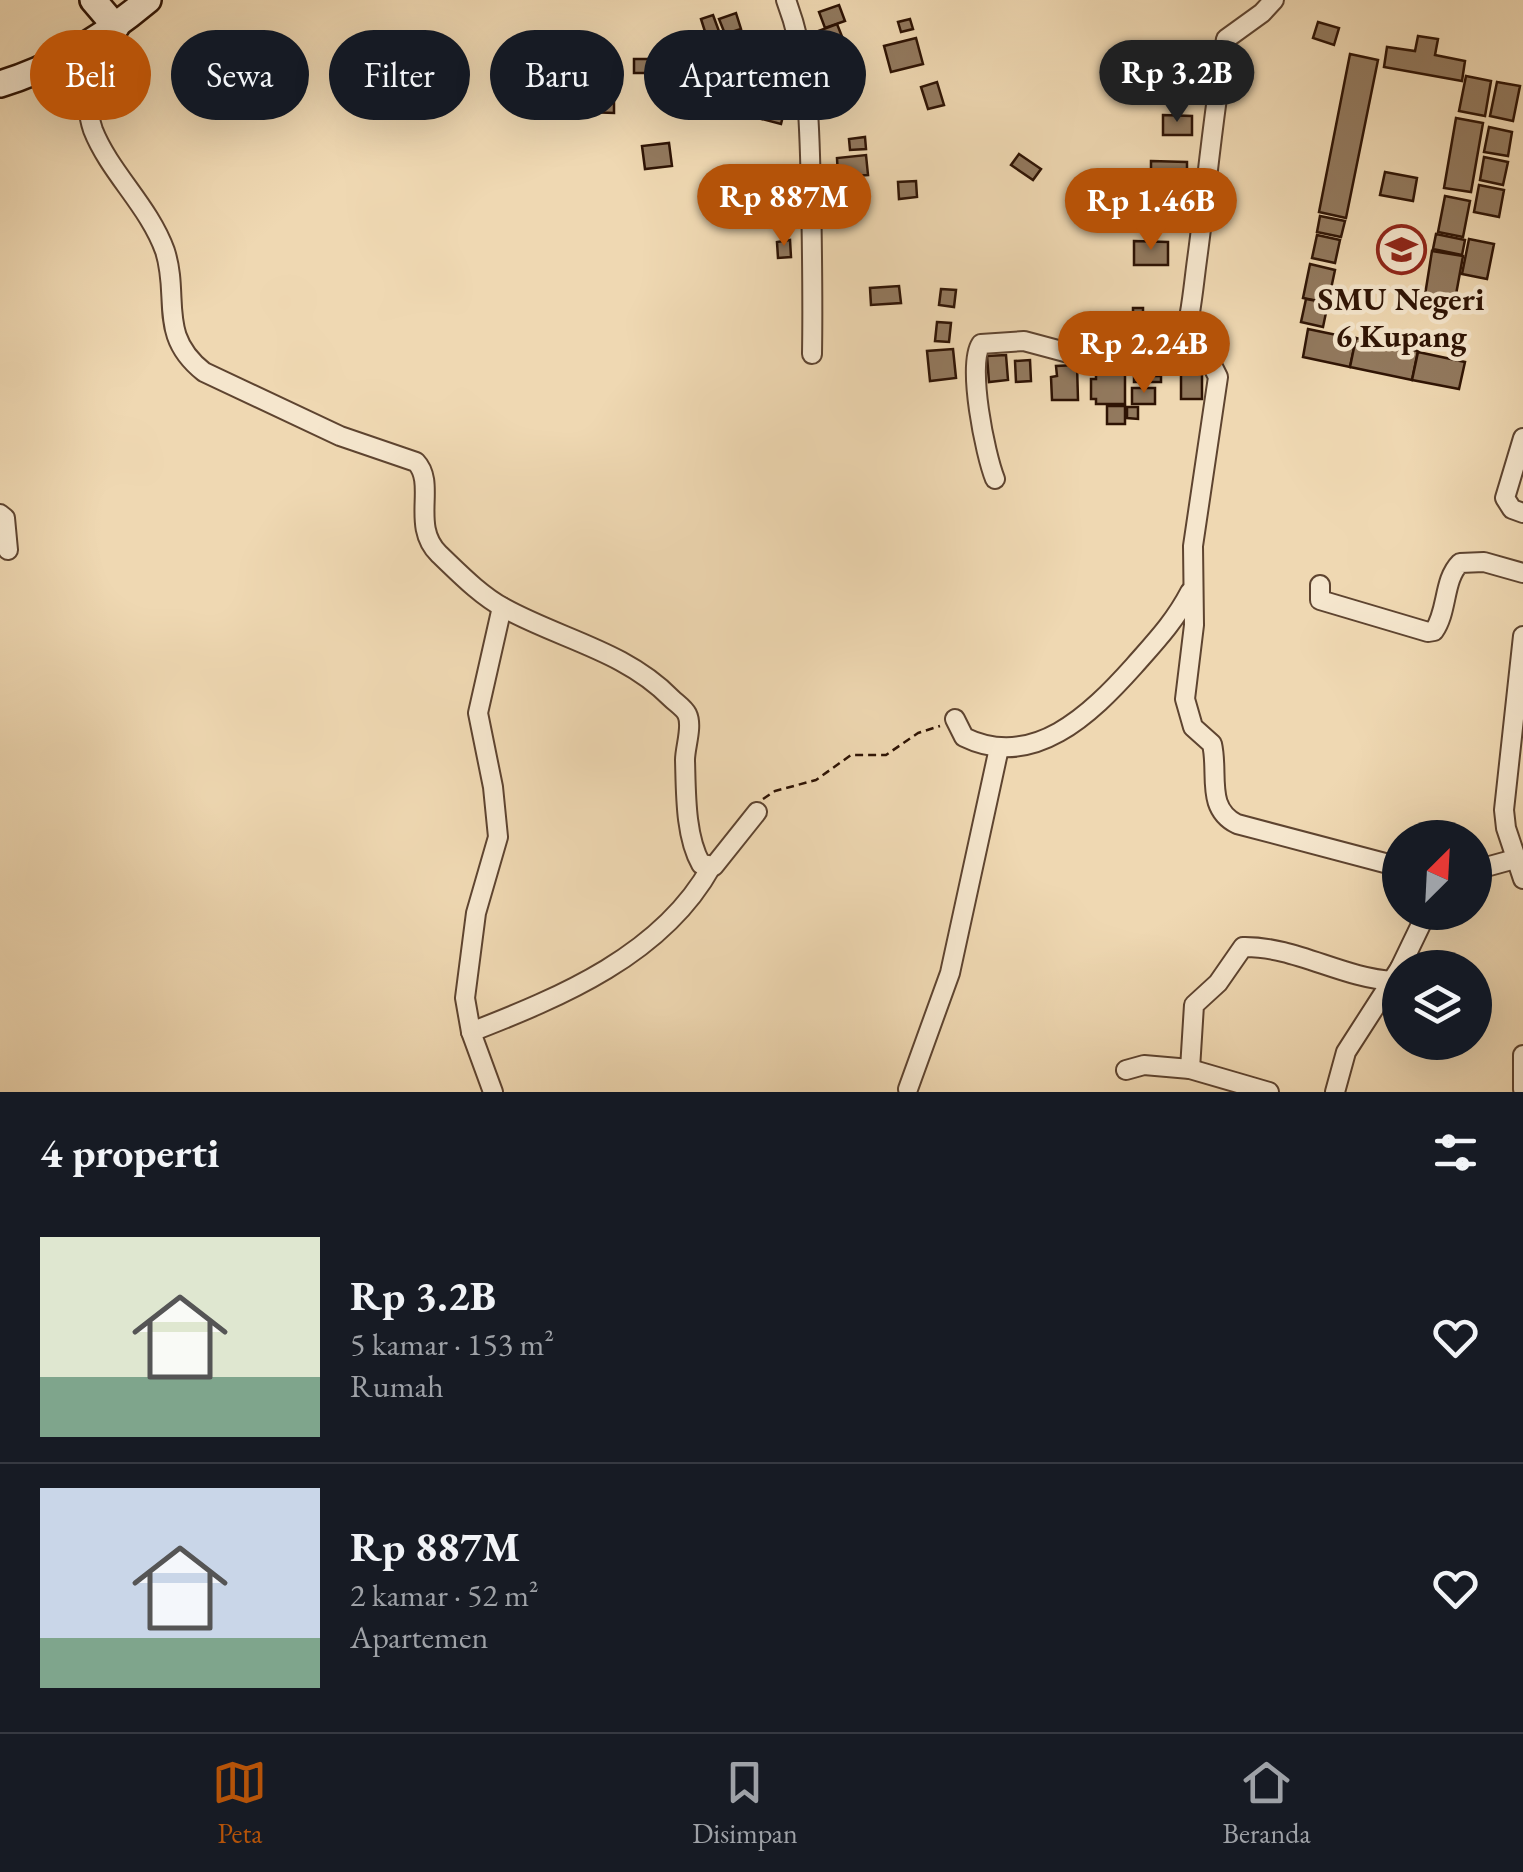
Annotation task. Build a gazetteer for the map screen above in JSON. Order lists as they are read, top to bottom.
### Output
{
  "places": {
    "school or university": ["SMU Negeri 6 Kupang"]
  },
  "north": "top right",
  "page": {
    "chip": [
      "Beli",
      "Sewa",
      "Filter",
      "Baru",
      "Apartemen"
    ],
    "price": [
      "Rp 3.2B",
      "Rp 887M",
      "Rp 1.46B",
      "Rp 2.24B"
    ],
    "heading": "4 properti",
    "list": [
      {
        "name": "Rp 3.2B",
        "note": "5 kamar · 153 m² · Rumah"
      },
      {
        "name": "Rp 887M",
        "note": "2 kamar · 52 m² · Apartemen"
      }
    ],
    "tabs": ["Peta", "Disimpan", "Beranda"]
  }
}
